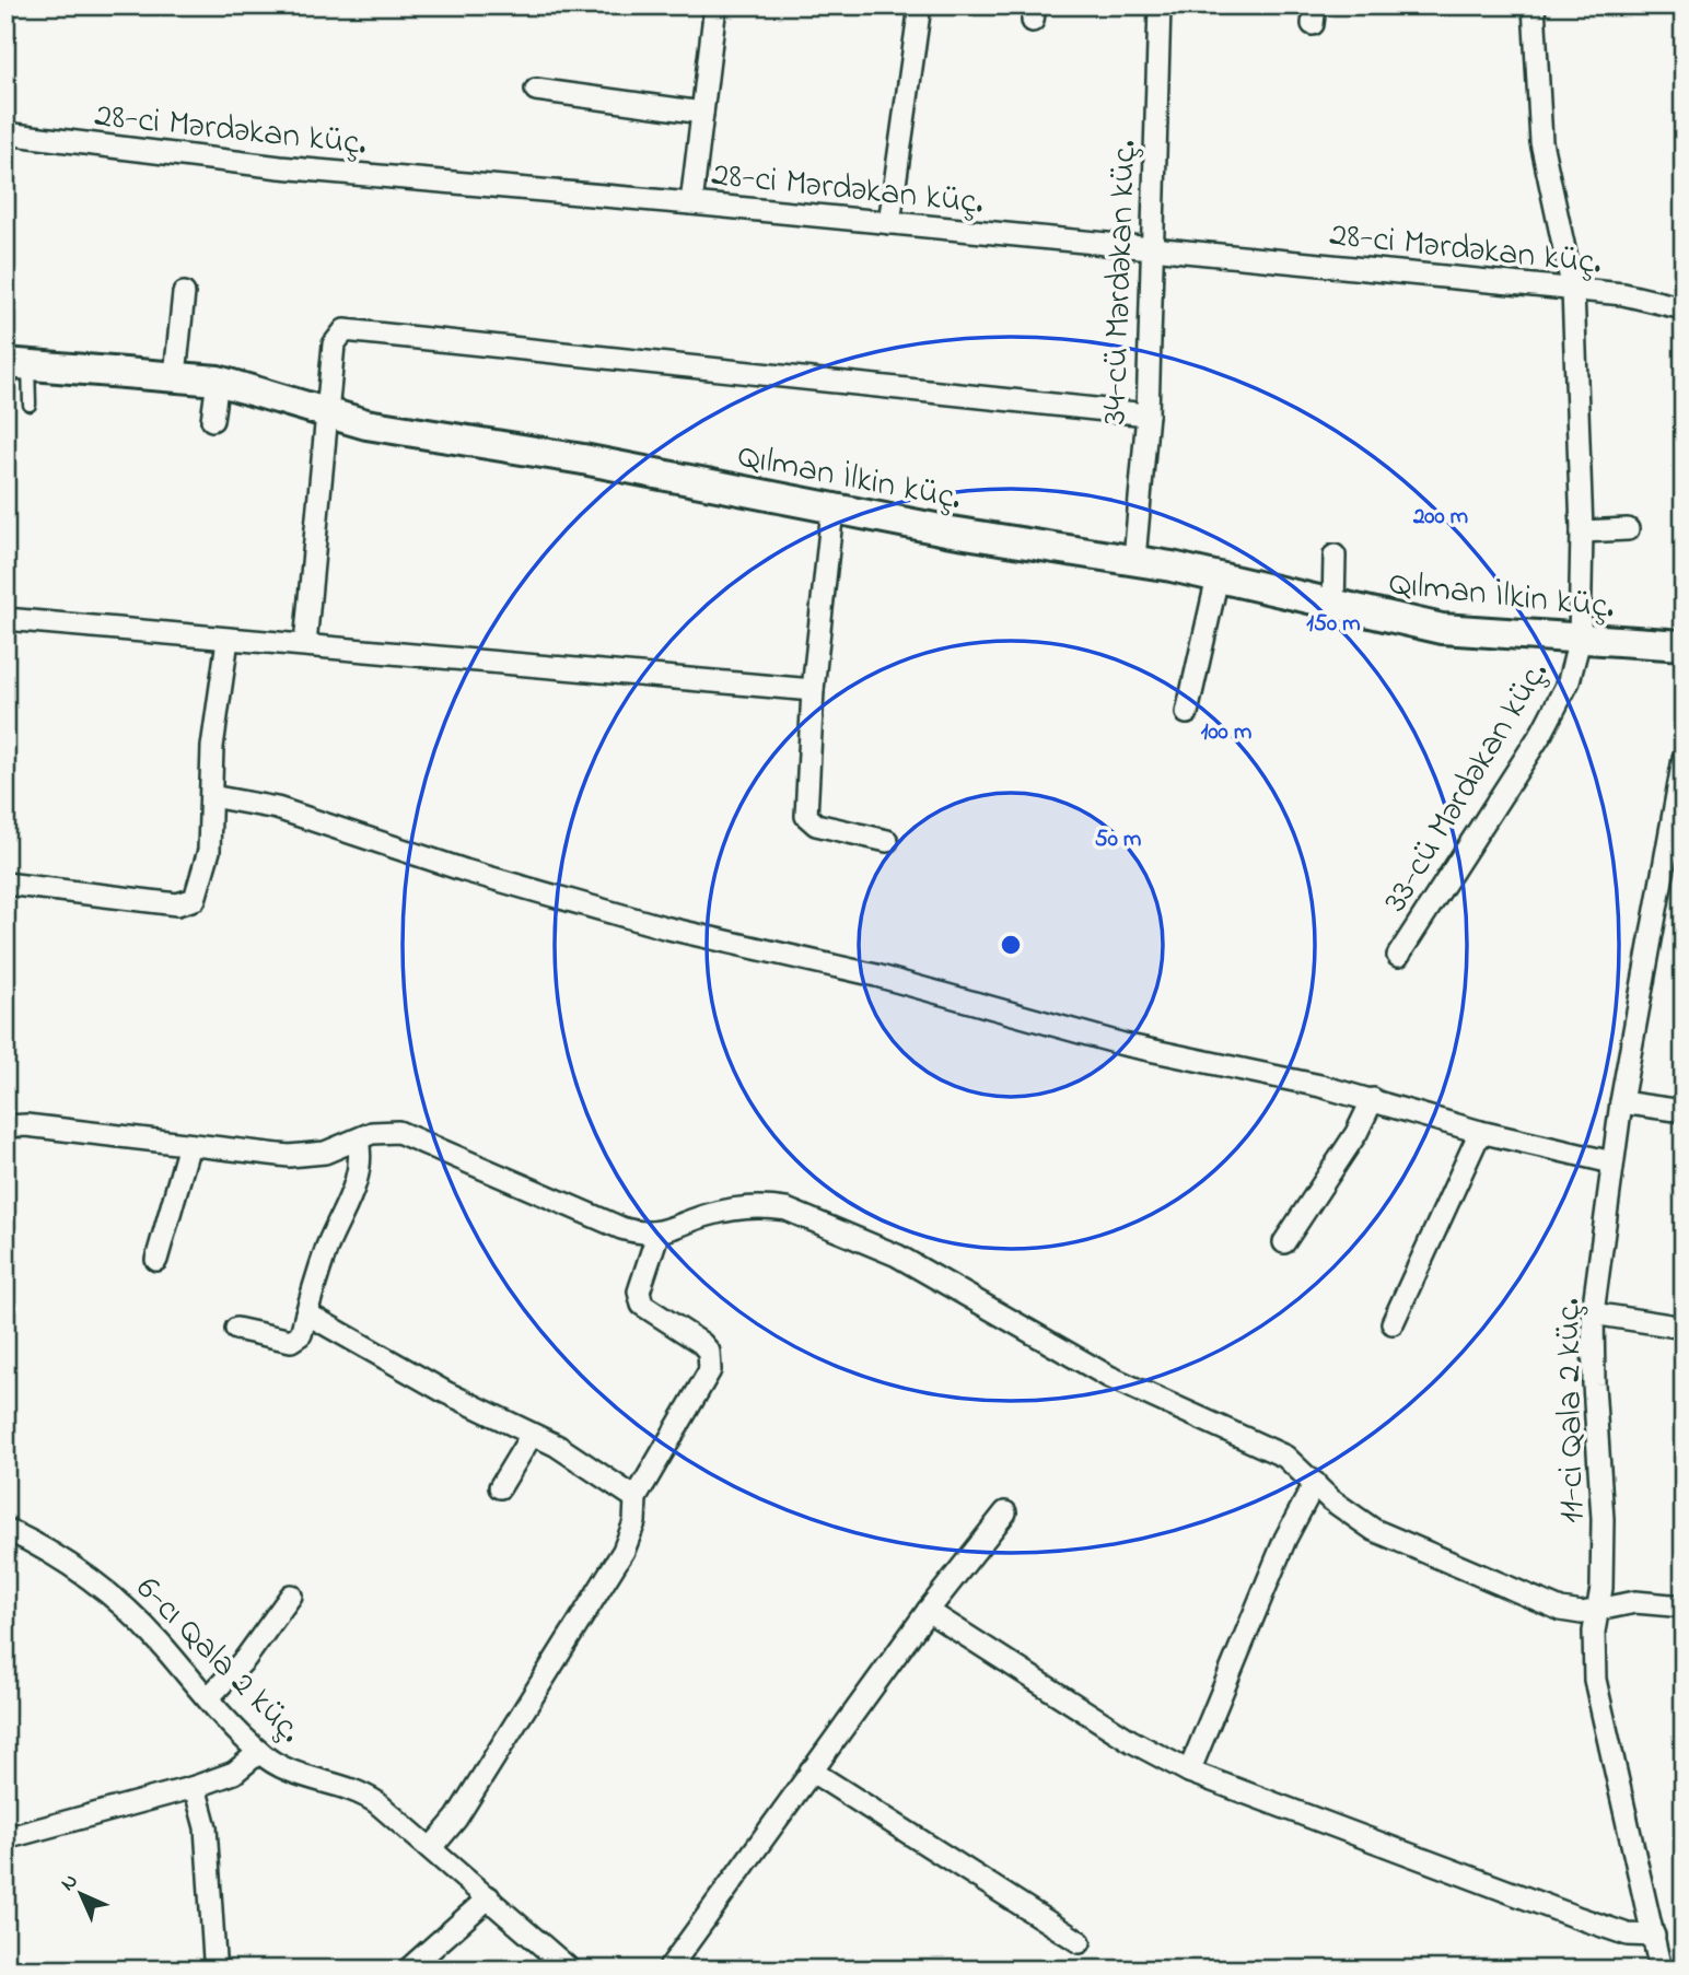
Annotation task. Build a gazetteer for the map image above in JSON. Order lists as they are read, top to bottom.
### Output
{
  "streets": {
    "street": [
      "28-ci Mərdəkan küç.",
      "34-cü Mərdəkan küç.",
      "Qılman İlkin küç.",
      "33-cü Mərdəkan küç.",
      "11-ci Qala 2 küç.",
      "6-cı Qala 2 küç."
    ]
  },
  "crossings": [
    ["28-ci Mərdəkan küç.", "34-cü Mərdəkan küç."],
    ["28-ci Mərdəkan küç.", "33-cü Mərdəkan küç."],
    ["34-cü Mərdəkan küç.", "Qılman İlkin küç."],
    ["Qılman İlkin küç.", "33-cü Mərdəkan küç."]
  ],
  "north": "top left",
  "rings": [
    "200 m",
    "150 m",
    "100 m",
    "50 m"
  ]
}
